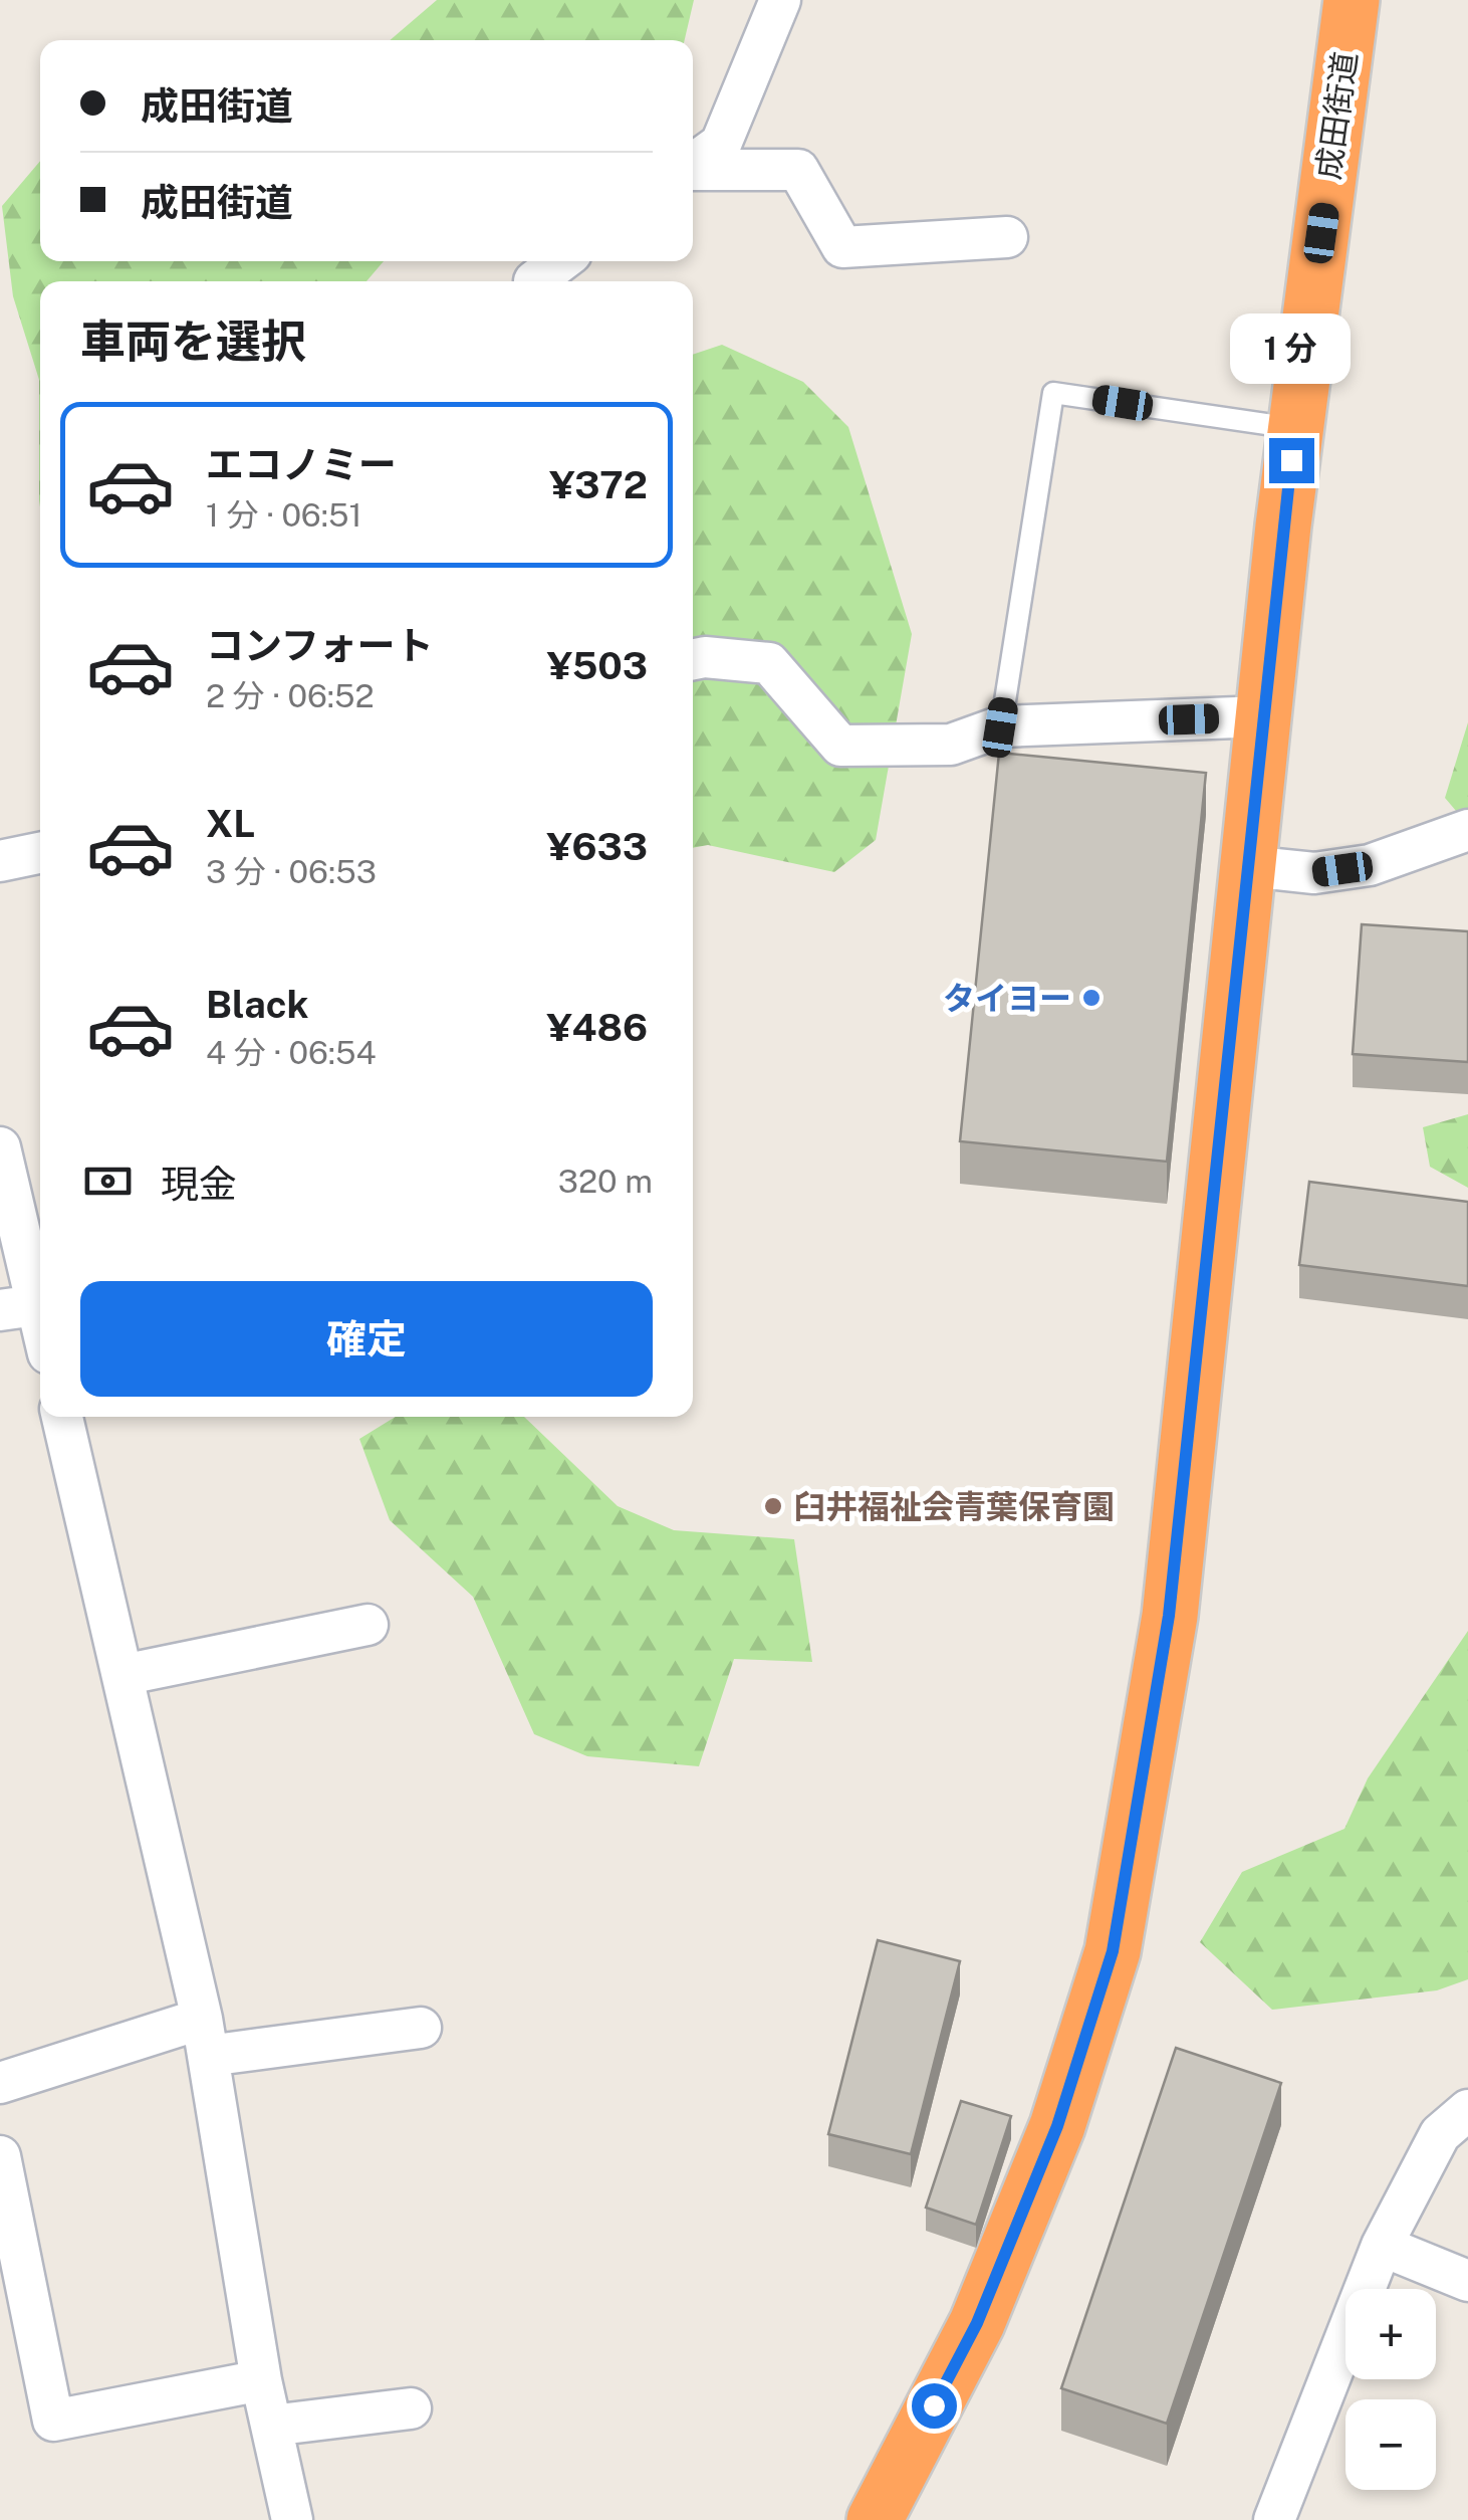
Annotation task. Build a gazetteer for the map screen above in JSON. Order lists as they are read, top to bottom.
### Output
{
  "streets": {
    "highway": ["成田街道"]
  },
  "places": ["タイヨー", "臼井福祉会青葉保育園"],
  "page": {
    "banner": ["成田街道", "成田街道"],
    "heading": "車両を選択",
    "bubble": "1 分",
    "list": [
      {
        "name": "エコノミー",
        "note": "1 分 · 06:51",
        "value": "¥372"
      },
      {
        "name": "コンフォート",
        "note": "2 分 · 06:52",
        "value": "¥503"
      },
      {
        "name": "XL",
        "note": "3 分 · 06:53",
        "value": "¥633"
      },
      {
        "name": "Black",
        "note": "4 分 · 06:54",
        "value": "¥486"
      }
    ],
    "pay": ["現金", "320 m"],
    "buttons": "確定",
    "map_buttons": ["+", "−"]
  }
}
